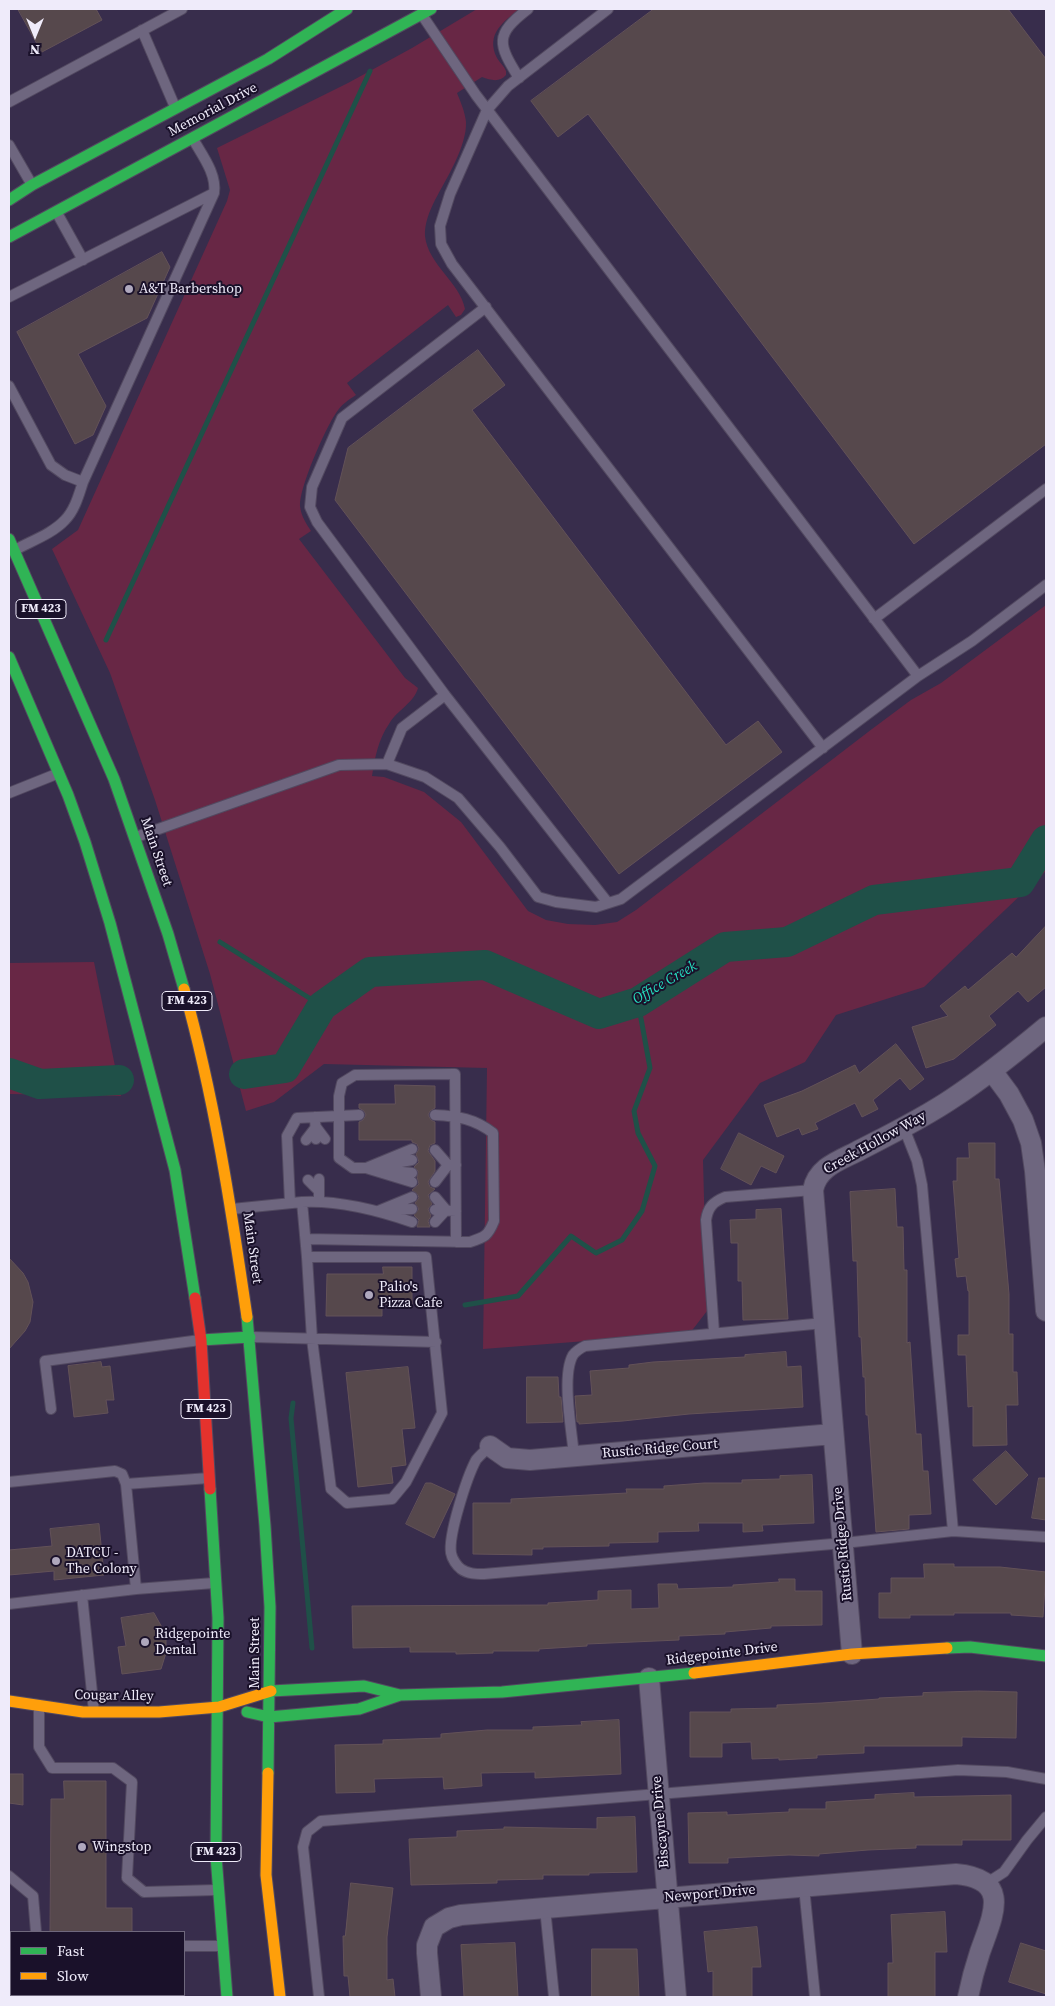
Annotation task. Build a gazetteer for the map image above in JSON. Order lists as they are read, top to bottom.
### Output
{
  "streets": {
    "main road": [
      "Memorial Drive",
      "FM 423",
      "Main Street",
      "Ridgepointe Drive",
      "Cougar Alley"
    ],
    "street": [
      "Creek Hollow Way",
      "Rustic Ridge Court",
      "Rustic Ridge Drive",
      "Biscayne Drive",
      "Newport Drive"
    ]
  },
  "crossings": [
    ["FM 423", "Ridgepointe Drive"],
    ["FM 423", "Cougar Alley"],
    ["Main Street", "Ridgepointe Drive"],
    ["Creek Hollow Way", "Rustic Ridge Court"],
    ["Creek Hollow Way", "Rustic Ridge Drive"],
    ["Rustic Ridge Court", "Rustic Ridge Drive"],
    ["Rustic Ridge Drive", "Ridgepointe Drive"],
    ["Ridgepointe Drive", "Cougar Alley"],
    ["Ridgepointe Drive", "Biscayne Drive"],
    ["Biscayne Drive", "Newport Drive"]
  ],
  "water": ["Office Creek"],
  "places": [
    "A&T Barbershop",
    "Palio's Pizza Cafe",
    "DATCU - The Colony",
    "Ridgepointe Dental",
    "Wingstop"
  ],
  "legend": ["Fast", "Slow"],
  "north": "bottom"
}
